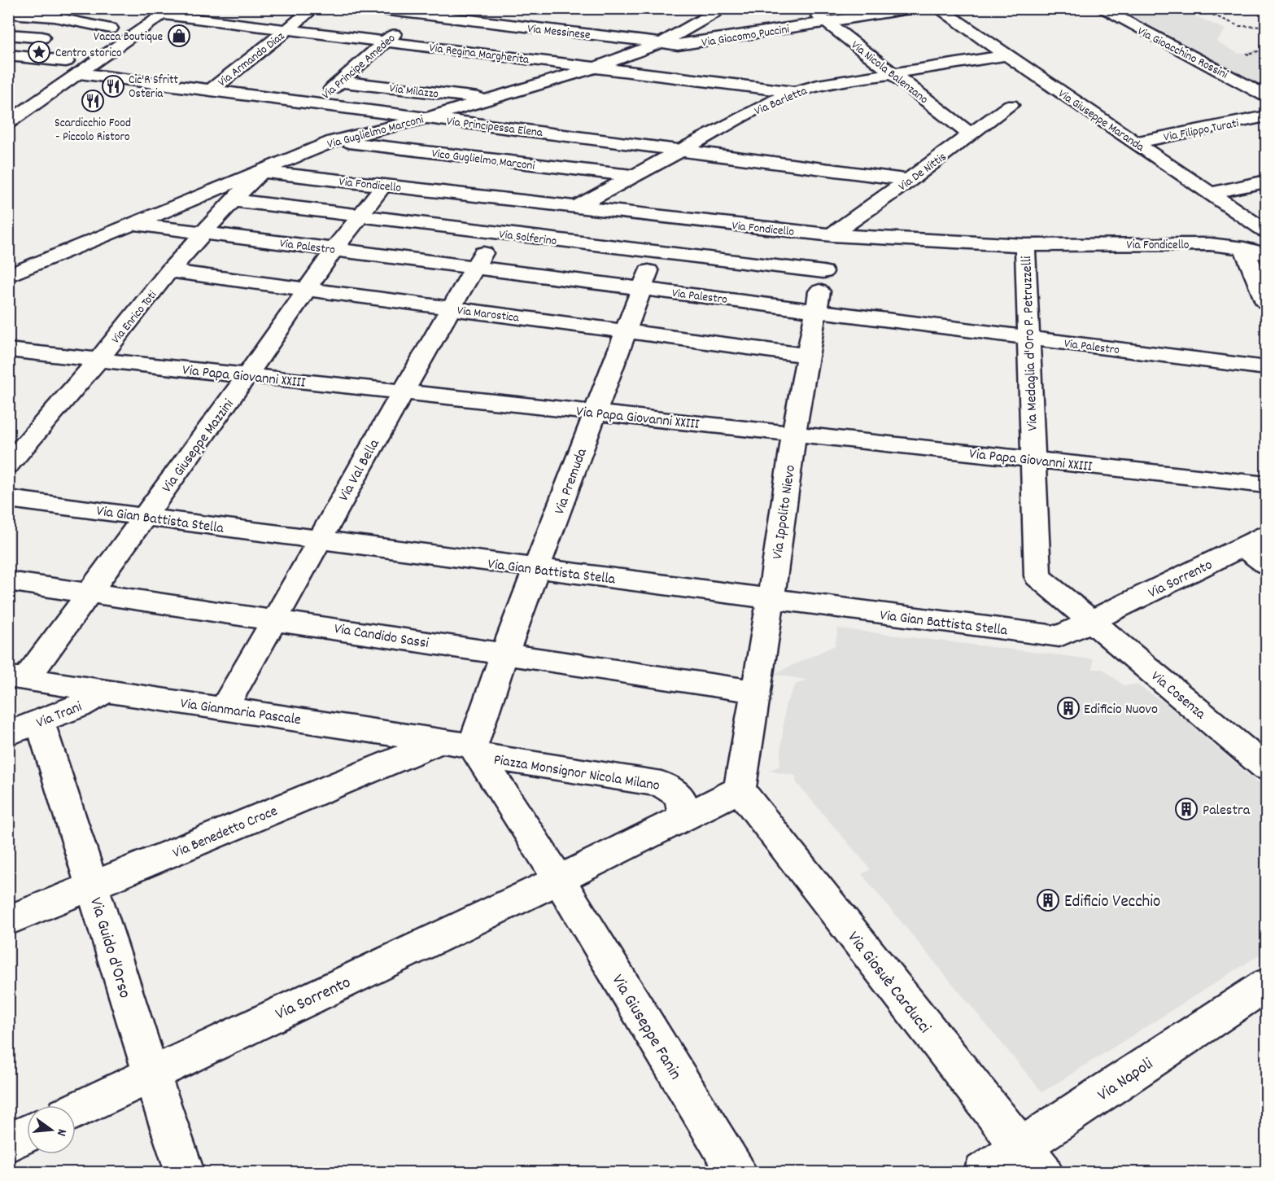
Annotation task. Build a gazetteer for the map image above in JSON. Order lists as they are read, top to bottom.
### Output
{
  "streets": {
    "street": [
      "Via Messinese",
      "Via Giacomo Puccini",
      "Via Gioacchino Rossini",
      "Via Regina Margherita",
      "Via Armando Diaz",
      "Via Principe Amedeo",
      "Via Nicola Balenzano",
      "Via Milazzo",
      "Via Barletta",
      "Via Giuseppe Maranda",
      "Via Principessa Elena",
      "Via Filippo Turati",
      "Via Guglielmo Marconi",
      "Vico Guglielmo Marconi",
      "Via De Nittis",
      "Via Fondicello",
      "Via Solferino",
      "Via Palestro",
      "Via Marostica",
      "Via Enrico Toti",
      "Via Medaglia d'Oro P. Petruzzelli",
      "Via Papa Giovanni XXIII",
      "Via Giuseppe Mazzini",
      "Via Val Bella",
      "Via Premuda",
      "Via Ippolito Nievo",
      "Via Gian Battista Stella",
      "Via Sorrento",
      "Via Candido Sassi",
      "Via Cosenza",
      "Via Gianmaria Pascale",
      "Via Trani",
      "Piazza Monsignor Nicola Milano",
      "Via Benedetto Croce",
      "Via Guido d'Orso",
      "Via Giosuè Carducci",
      "Via Giuseppe Fanin",
      "Via Napoli"
    ]
  },
  "crossings": [
    ["Via Messinese", "Via Giacomo Puccini"],
    ["Via Messinese", "Via Principe Amedeo"],
    ["Via Messinese", "Via Guglielmo Marconi"],
    ["Via Giacomo Puccini", "Via Nicola Balenzano"],
    ["Via Giacomo Puccini", "Via Guglielmo Marconi"],
    ["Via Regina Margherita", "Via Armando Diaz"],
    ["Via Regina Margherita", "Via Principe Amedeo"],
    ["Via Regina Margherita", "Via Barletta"],
    ["Via Regina Margherita", "Via Guglielmo Marconi"],
    ["Via Armando Diaz", "Via Principessa Elena"],
    ["Via Principe Amedeo", "Via Milazzo"],
    ["Via Principe Amedeo", "Via Principessa Elena"],
    ["Via Nicola Balenzano", "Via Barletta"],
    ["Via Nicola Balenzano", "Via De Nittis"],
    ["Via Milazzo", "Via Guglielmo Marconi"],
    ["Via Barletta", "Via Giuseppe Maranda"],
    ["Via Barletta", "Via Principessa Elena"],
    ["Via Barletta", "Vico Guglielmo Marconi"],
    ["Via Barletta", "Via Fondicello"],
    ["Via Giuseppe Maranda", "Via Filippo Turati"],
    ["Via Principessa Elena", "Via Guglielmo Marconi"],
    ["Via Principessa Elena", "Via De Nittis"],
    ["Via Guglielmo Marconi", "Vico Guglielmo Marconi"],
    ["Via Guglielmo Marconi", "Via Fondicello"],
    ["Via Guglielmo Marconi", "Via Palestro"],
    ["Via Guglielmo Marconi", "Via Enrico Toti"],
    ["Via De Nittis", "Via Fondicello"],
    ["Via De Nittis", "Via Ippolito Nievo"],
    ["Via Fondicello", "Via Enrico Toti"],
    ["Via Fondicello", "Via Medaglia d'Oro P. Petruzzelli"],
    ["Via Fondicello", "Via Giuseppe Mazzini"],
    ["Via Fondicello", "Via Premuda"],
    ["Via Fondicello", "Via Ippolito Nievo"],
    ["Via Solferino", "Via Enrico Toti"],
    ["Via Solferino", "Via Giuseppe Mazzini"],
    ["Via Solferino", "Via Val Bella"],
    ["Via Solferino", "Via Premuda"],
    ["Via Solferino", "Via Ippolito Nievo"],
    ["Via Palestro", "Via Enrico Toti"],
    ["Via Palestro", "Via Medaglia d'Oro P. Petruzzelli"],
    ["Via Palestro", "Via Giuseppe Mazzini"],
    ["Via Palestro", "Via Val Bella"],
    ["Via Palestro", "Via Premuda"],
    ["Via Palestro", "Via Ippolito Nievo"],
    ["Via Marostica", "Via Enrico Toti"],
    ["Via Marostica", "Via Giuseppe Mazzini"],
    ["Via Marostica", "Via Val Bella"],
    ["Via Marostica", "Via Premuda"],
    ["Via Marostica", "Via Ippolito Nievo"],
    ["Via Enrico Toti", "Via Papa Giovanni XXIII"],
    ["Via Medaglia d'Oro P. Petruzzelli", "Via Papa Giovanni XXIII"],
    ["Via Medaglia d'Oro P. Petruzzelli", "Via Gian Battista Stella"],
    ["Via Medaglia d'Oro P. Petruzzelli", "Via Sorrento"],
    ["Via Medaglia d'Oro P. Petruzzelli", "Via Cosenza"],
    ["Via Papa Giovanni XXIII", "Via Giuseppe Mazzini"],
    ["Via Papa Giovanni XXIII", "Via Val Bella"],
    ["Via Papa Giovanni XXIII", "Via Premuda"],
    ["Via Papa Giovanni XXIII", "Via Ippolito Nievo"],
    ["Via Giuseppe Mazzini", "Via Gian Battista Stella"],
    ["Via Giuseppe Mazzini", "Via Candido Sassi"],
    ["Via Giuseppe Mazzini", "Via Gianmaria Pascale"],
    ["Via Val Bella", "Via Gian Battista Stella"],
    ["Via Val Bella", "Via Candido Sassi"],
    ["Via Val Bella", "Via Gianmaria Pascale"],
    ["Via Premuda", "Via Gian Battista Stella"],
    ["Via Premuda", "Via Candido Sassi"],
    ["Via Premuda", "Via Gianmaria Pascale"],
    ["Via Premuda", "Piazza Monsignor Nicola Milano"],
    ["Via Ippolito Nievo", "Via Gian Battista Stella"],
    ["Via Ippolito Nievo", "Via Candido Sassi"],
    ["Via Ippolito Nievo", "Via Giosuè Carducci"],
    ["Via Gian Battista Stella", "Via Sorrento"],
    ["Via Gian Battista Stella", "Via Cosenza"],
    ["Via Sorrento", "Via Cosenza"],
    ["Via Sorrento", "Piazza Monsignor Nicola Milano"],
    ["Via Sorrento", "Via Guido d'Orso"],
    ["Via Sorrento", "Via Giuseppe Fanin"],
    ["Via Gianmaria Pascale", "Via Trani"],
    ["Via Gianmaria Pascale", "Piazza Monsignor Nicola Milano"],
    ["Via Gianmaria Pascale", "Via Benedetto Croce"],
    ["Via Trani", "Via Guido d'Orso"],
    ["Piazza Monsignor Nicola Milano", "Via Giuseppe Fanin"],
    ["Via Benedetto Croce", "Via Guido d'Orso"],
    ["Via Giosuè Carducci", "Via Napoli"]
  ],
  "places": {
    "shop": ["Vacca Boutique"],
    "place": ["Centro storico"],
    "restaurant": ["Cic'R Sfritt Osteria", "Scardicchio Food - Piccolo Ristoro"],
    "building": ["Edificio Nuovo", "Palestra", "Edificio Vecchio"]
  },
  "north": "right"
}
